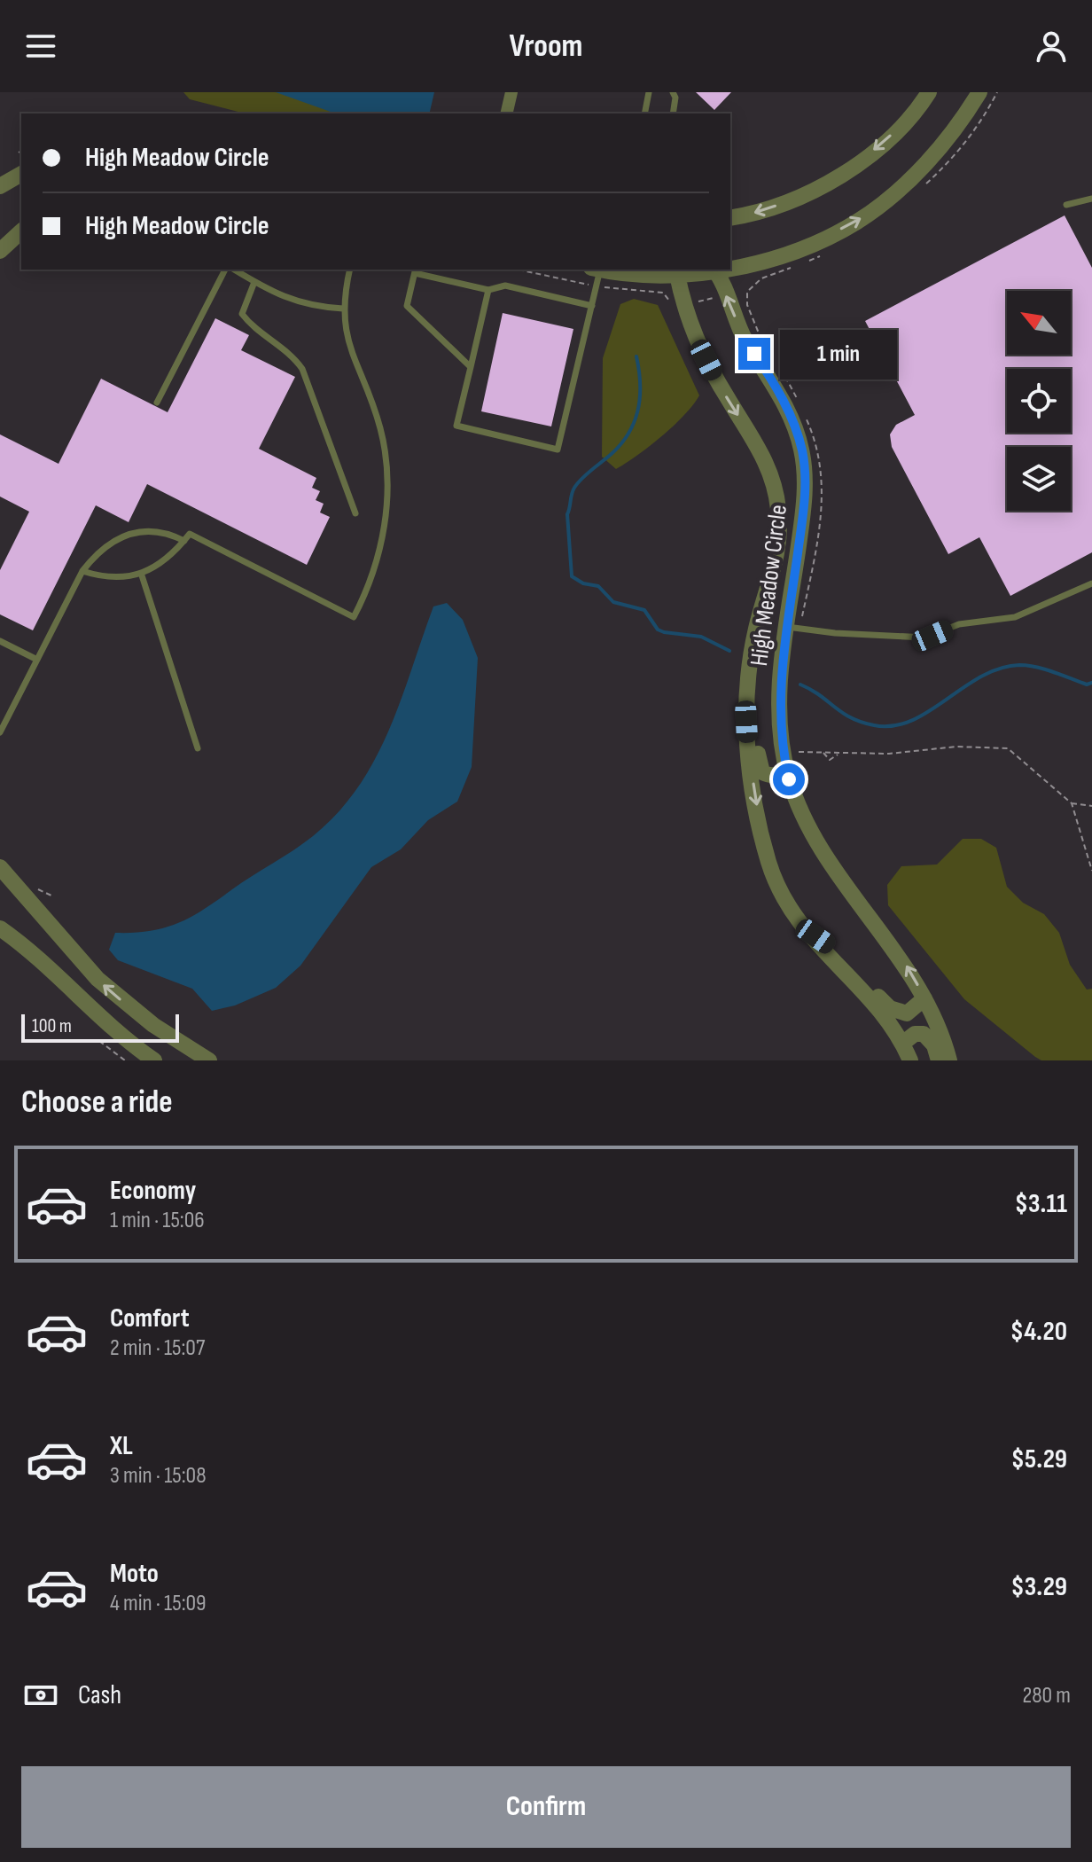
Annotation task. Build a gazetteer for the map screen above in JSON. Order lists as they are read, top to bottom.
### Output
{
  "streets": {
    "street": ["High Meadow Circle"]
  },
  "scale_bar": "100 m",
  "north": "top left",
  "page": {
    "header": "Vroom",
    "banner": ["High Meadow Circle", "High Meadow Circle"],
    "bubble": "1 min",
    "scale": "100 m",
    "heading": "Choose a ride",
    "list": [
      {
        "name": "Economy",
        "note": "1 min · 15:06",
        "value": "$3.11"
      },
      {
        "name": "Comfort",
        "note": "2 min · 15:07",
        "value": "$4.20"
      },
      {
        "name": "XL",
        "note": "3 min · 15:08",
        "value": "$5.29"
      },
      {
        "name": "Moto",
        "note": "4 min · 15:09",
        "value": "$3.29"
      }
    ],
    "pay": ["Cash", "280 m"],
    "buttons": "Confirm"
  }
}
